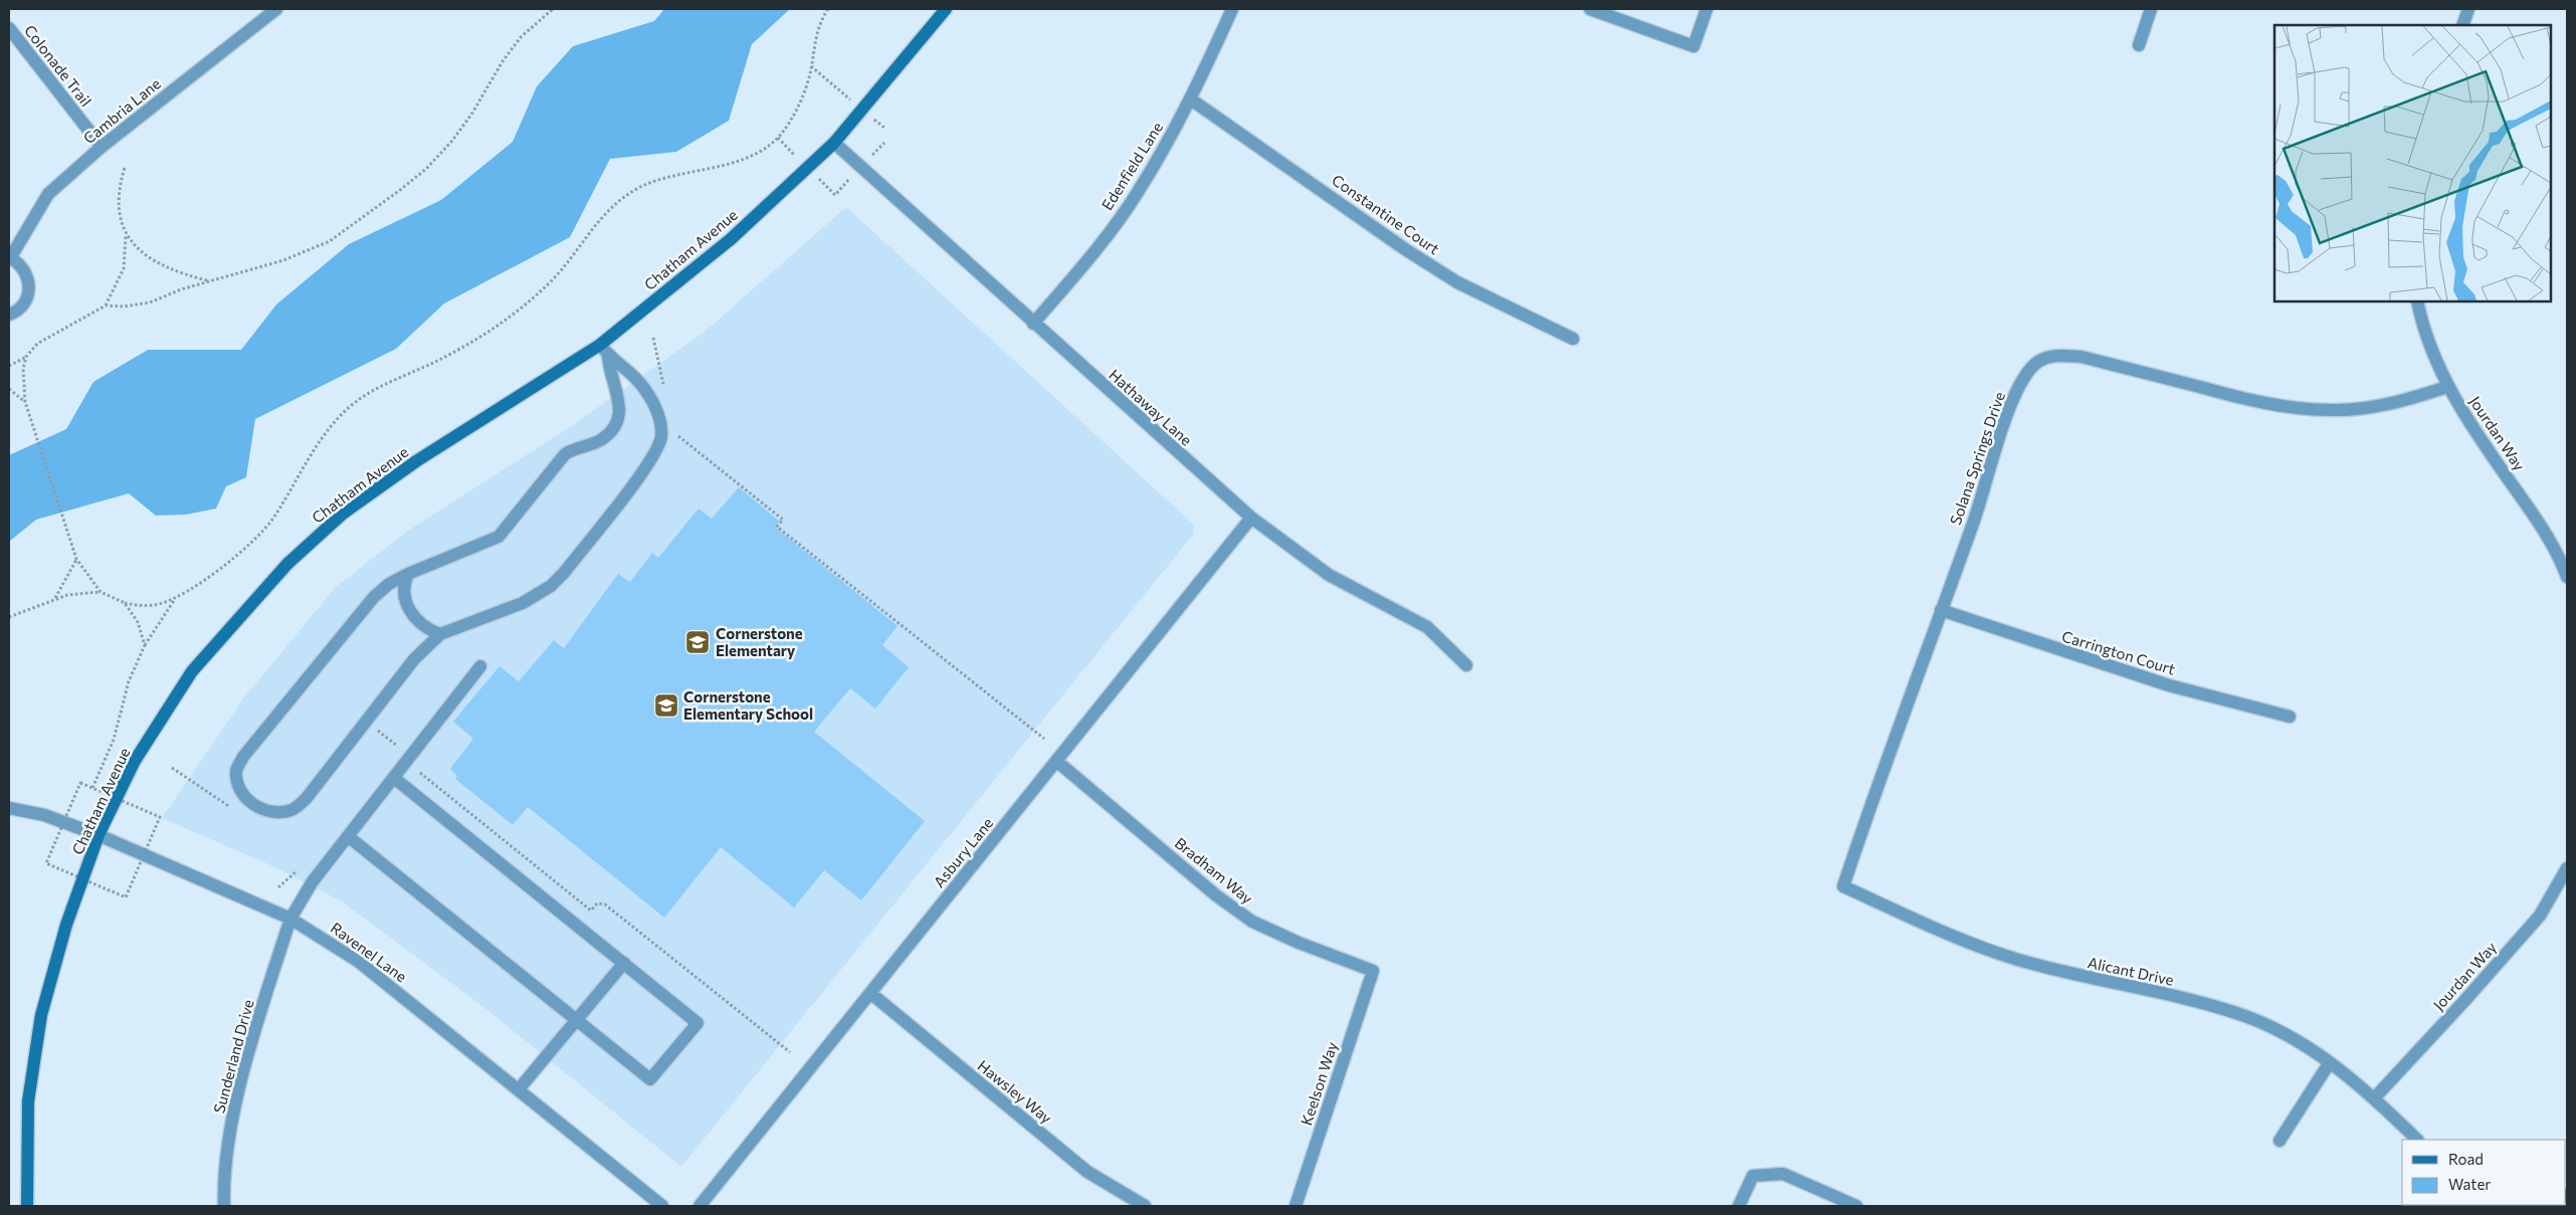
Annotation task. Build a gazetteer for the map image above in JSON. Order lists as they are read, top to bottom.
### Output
{
  "streets": {
    "street": [
      "Colonade Trail",
      "Cambria Lane",
      "Edenfield Lane",
      "Constantine Court",
      "Chatham Avenue",
      "Hathaway Lane",
      "Jourdan Way",
      "Solana Springs Drive",
      "Carrington Court",
      "Asbury Lane",
      "Bradham Way",
      "Ravenel Lane",
      "Alicant Drive",
      "Sunderland Drive",
      "Keelson Way",
      "Hawsley Way"
    ]
  },
  "crossings": [
    ["Colonade Trail", "Cambria Lane"],
    ["Edenfield Lane", "Constantine Court"],
    ["Edenfield Lane", "Hathaway Lane"],
    ["Chatham Avenue", "Hathaway Lane"],
    ["Chatham Avenue", "Ravenel Lane"],
    ["Hathaway Lane", "Asbury Lane"],
    ["Jourdan Way", "Solana Springs Drive"],
    ["Jourdan Way", "Alicant Drive"],
    ["Solana Springs Drive", "Carrington Court"],
    ["Solana Springs Drive", "Alicant Drive"],
    ["Asbury Lane", "Bradham Way"],
    ["Asbury Lane", "Hawsley Way"],
    ["Bradham Way", "Keelson Way"],
    ["Ravenel Lane", "Sunderland Drive"]
  ],
  "places": {
    "school or university": ["Cornerstone Elementary", "Cornerstone Elementary School"]
  },
  "legend": ["Road", "Water"]
}
